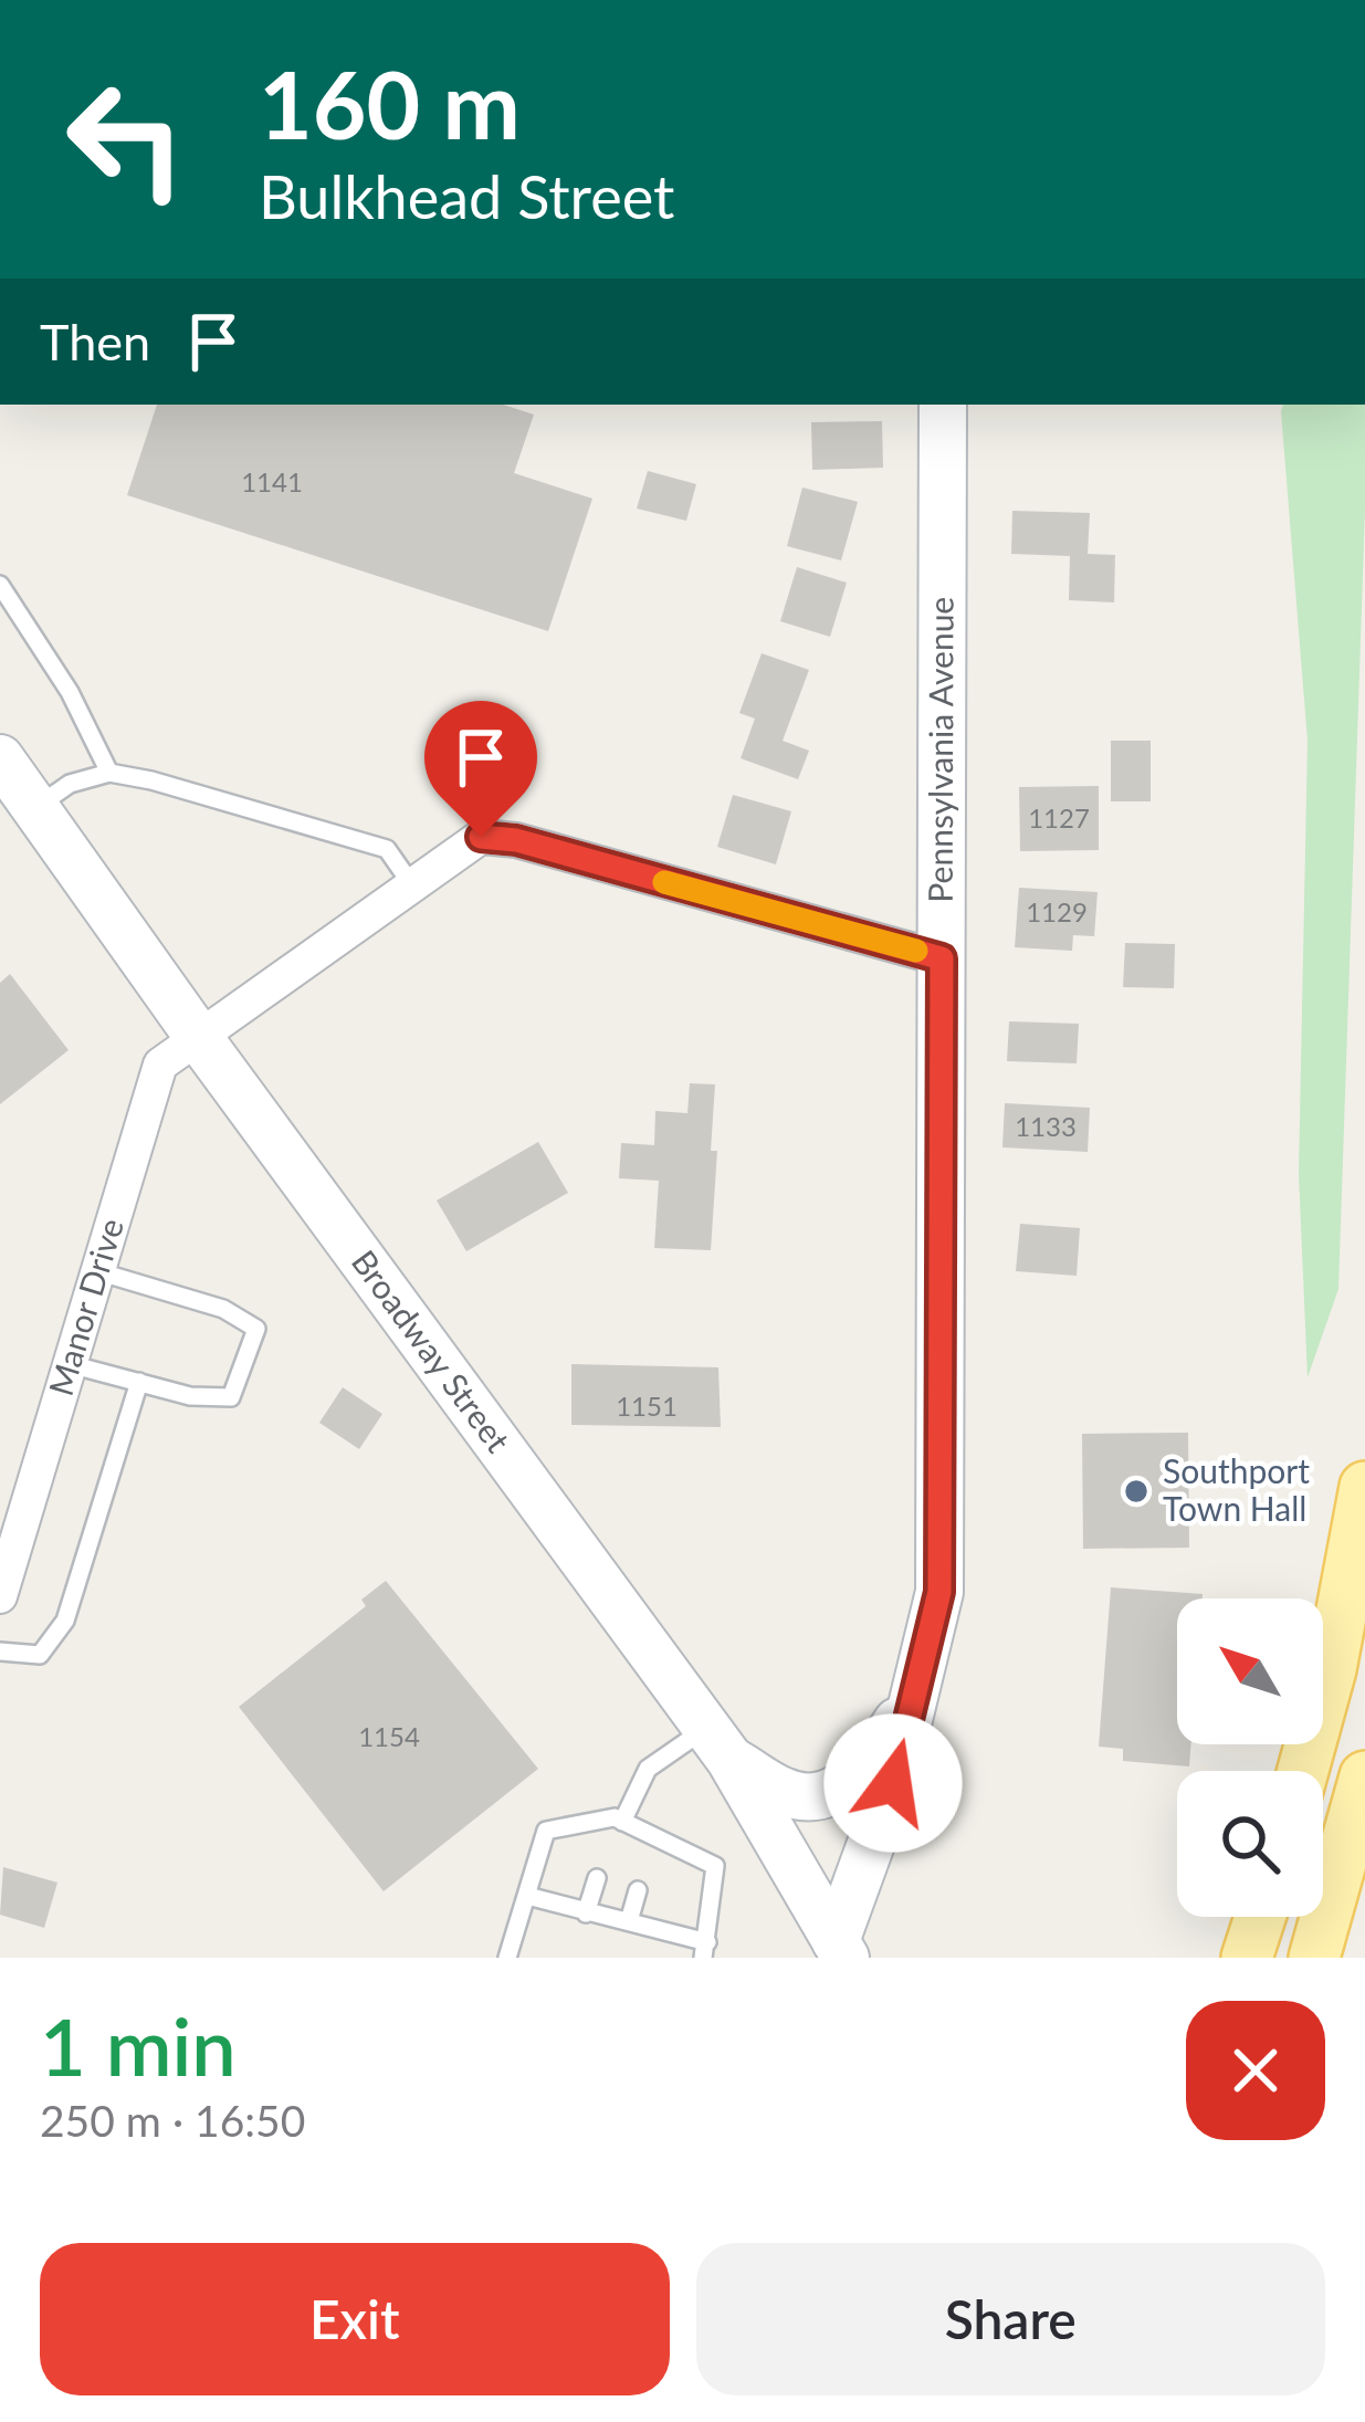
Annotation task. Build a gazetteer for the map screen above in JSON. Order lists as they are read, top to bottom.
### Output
{
  "streets": {
    "street": ["Pennsylvania Avenue", "Manor Drive", "Broadway Street"]
  },
  "crossings": [
    ["Pennsylvania Avenue", "Manor Drive"],
    ["Pennsylvania Avenue", "Broadway Street"],
    ["Manor Drive", "Broadway Street"]
  ],
  "places": ["Southport Town Hall"],
  "house_numbers": [
    "1141",
    "1127",
    "1129",
    "1133",
    "1151",
    "1154"
  ],
  "north": "top left",
  "page": {
    "turn": ["160 m", "Bulkhead Street"],
    "then": "Then",
    "heading": ["1 min", "250 m · 16:50"],
    "buttons": ["Exit", "Share"]
  }
}
